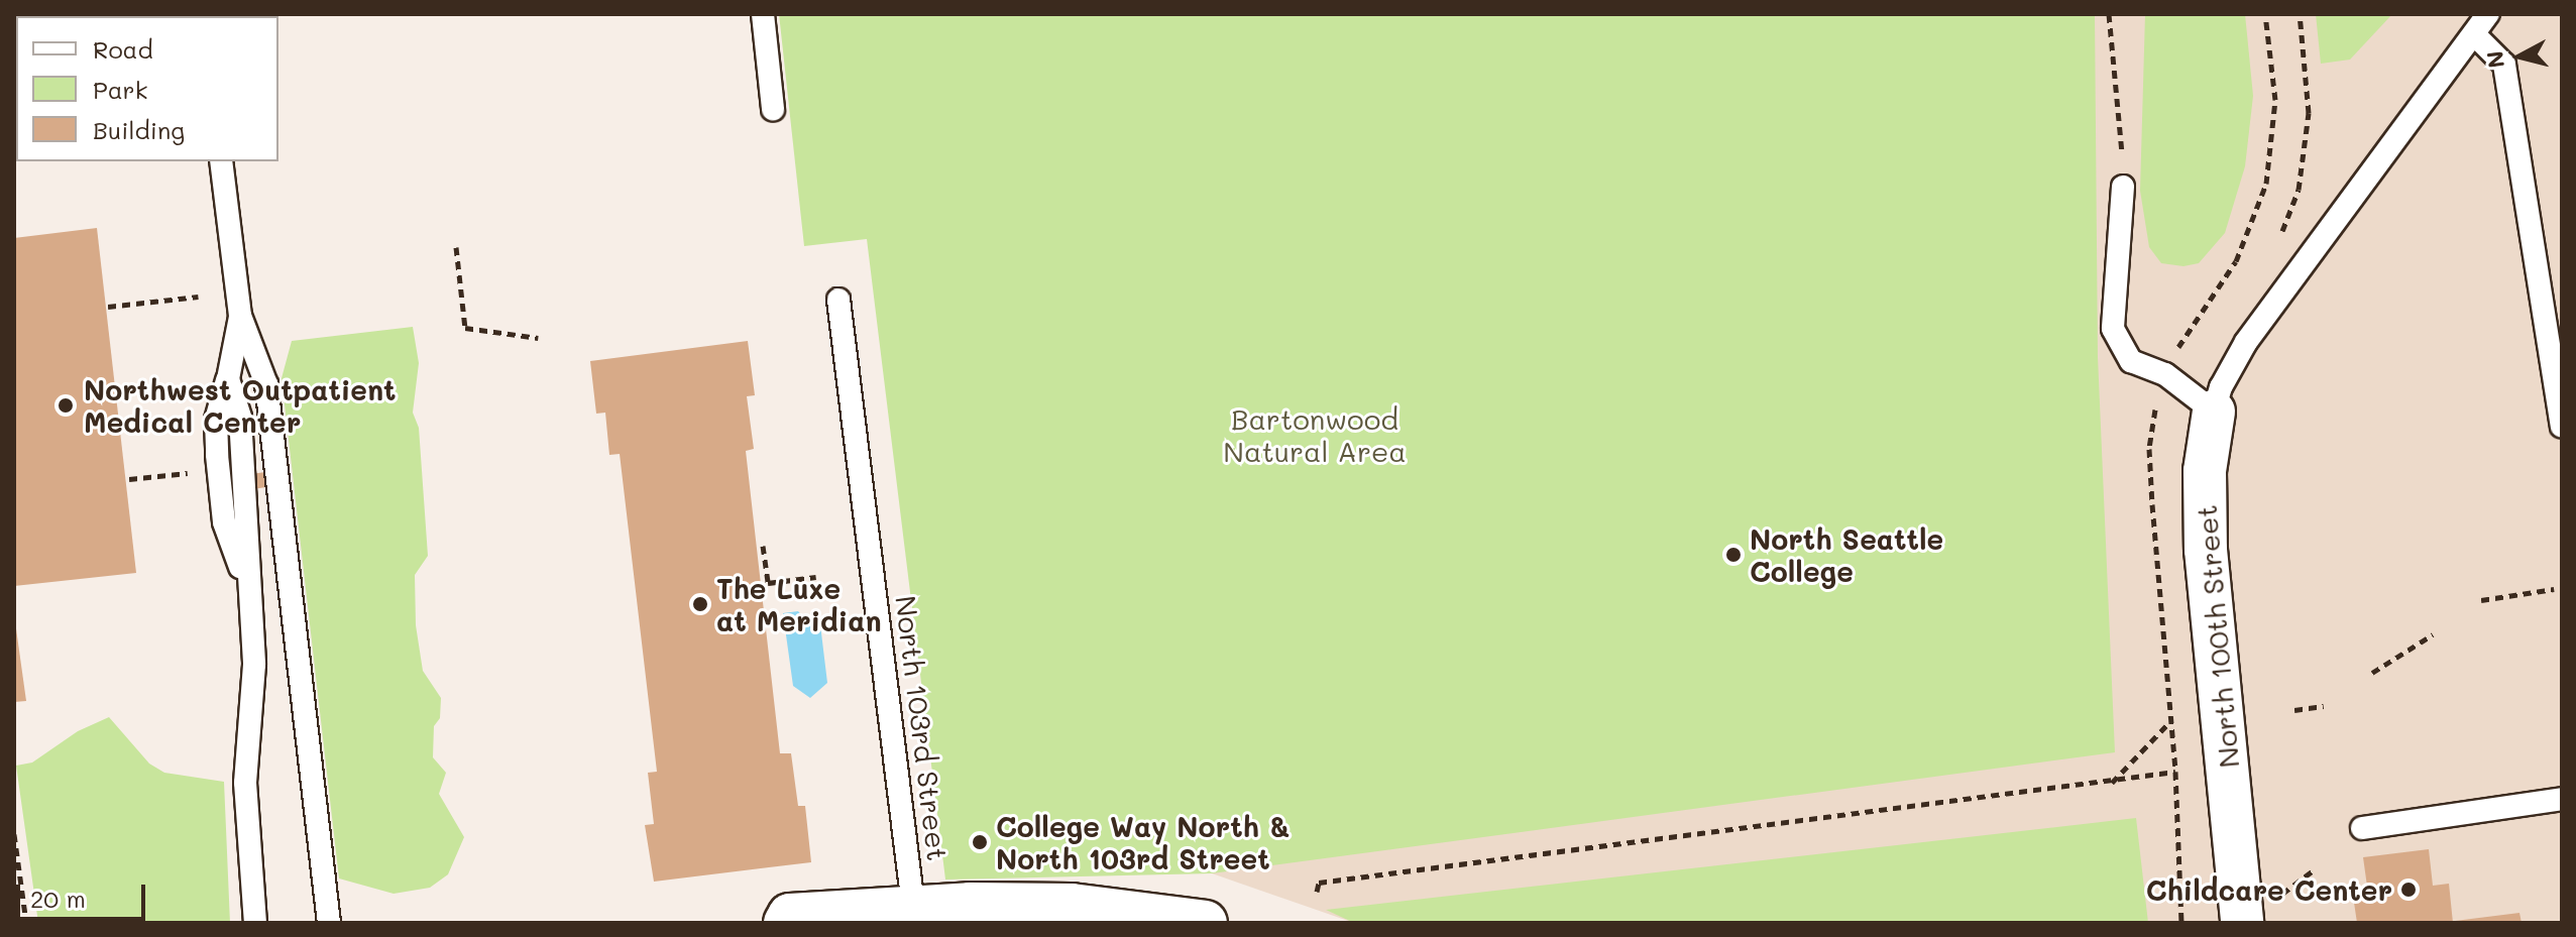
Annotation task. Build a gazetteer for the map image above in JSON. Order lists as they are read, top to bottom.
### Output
{
  "streets": {
    "street": ["North 100th Street"],
    "lane": ["North 103rd Street"]
  },
  "parks": ["Bartonwood Natural Area"],
  "places": [
    "Northwest Outpatient Medical Center",
    "North Seattle College",
    "The Luxe at Meridian",
    "College Way North & North 103rd Street",
    "Childcare Center"
  ],
  "legend": ["Road", "Park", "Building"],
  "scale_bar": "20 m",
  "north": "left"
}
